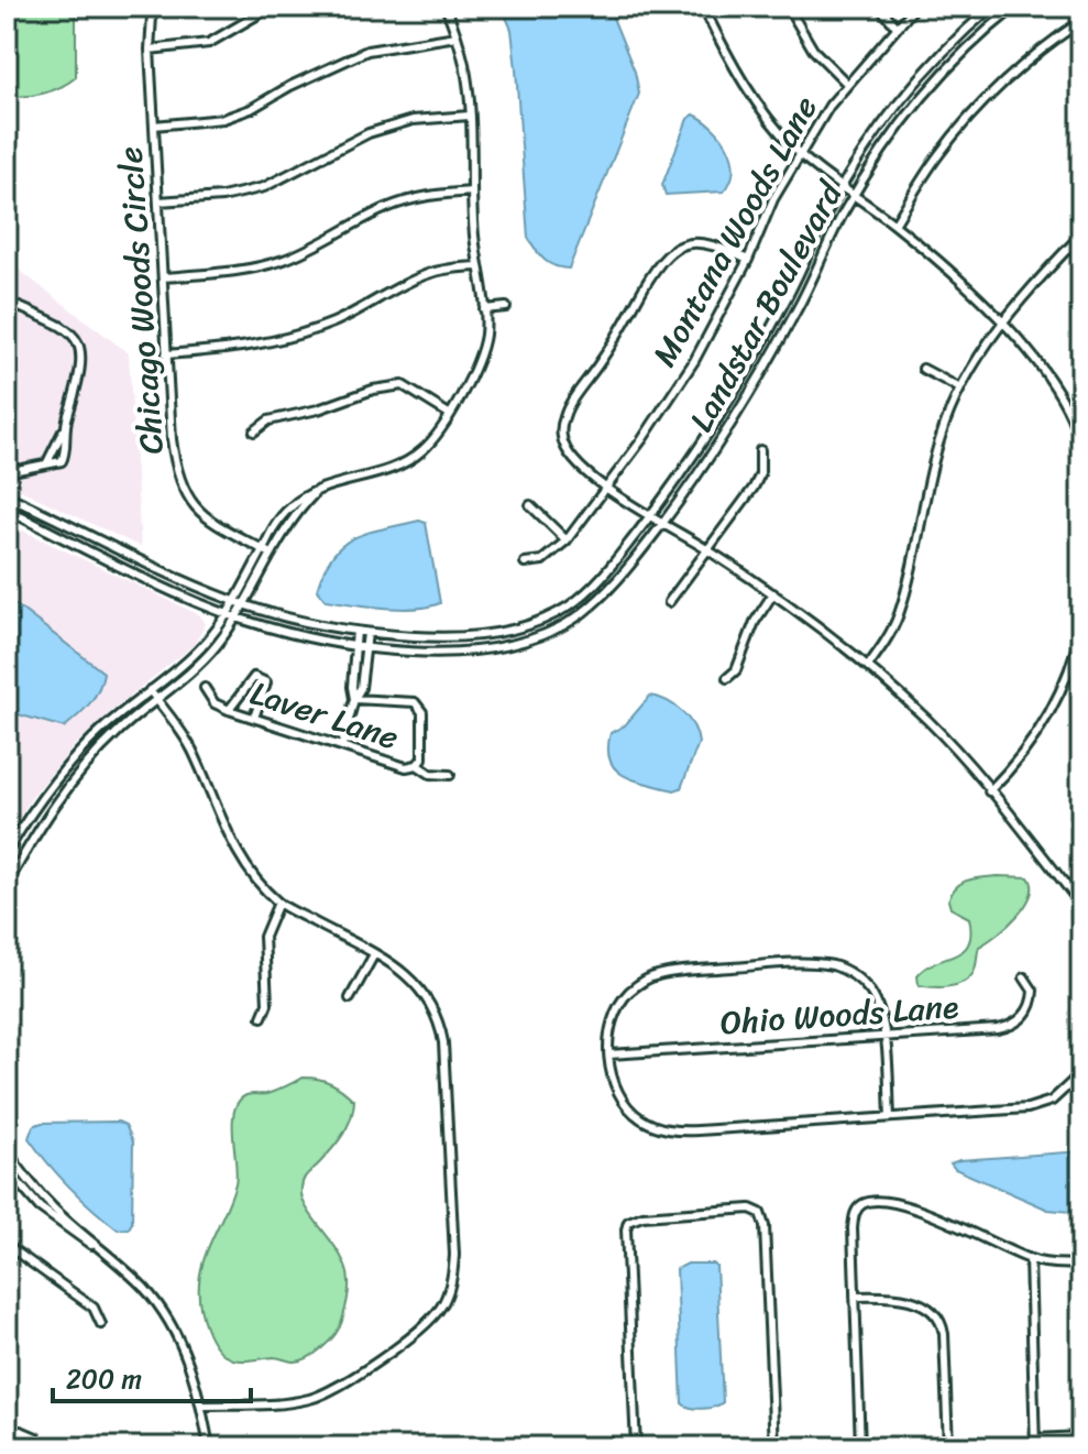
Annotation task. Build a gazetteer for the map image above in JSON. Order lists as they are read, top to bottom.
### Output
{
  "streets": {
    "street": [
      "Montana Woods Lane",
      "Chicago Woods Circle",
      "Landstar Boulevard",
      "Laver Lane",
      "Ohio Woods Lane"
    ]
  },
  "scale_bar": "200 m"
}
